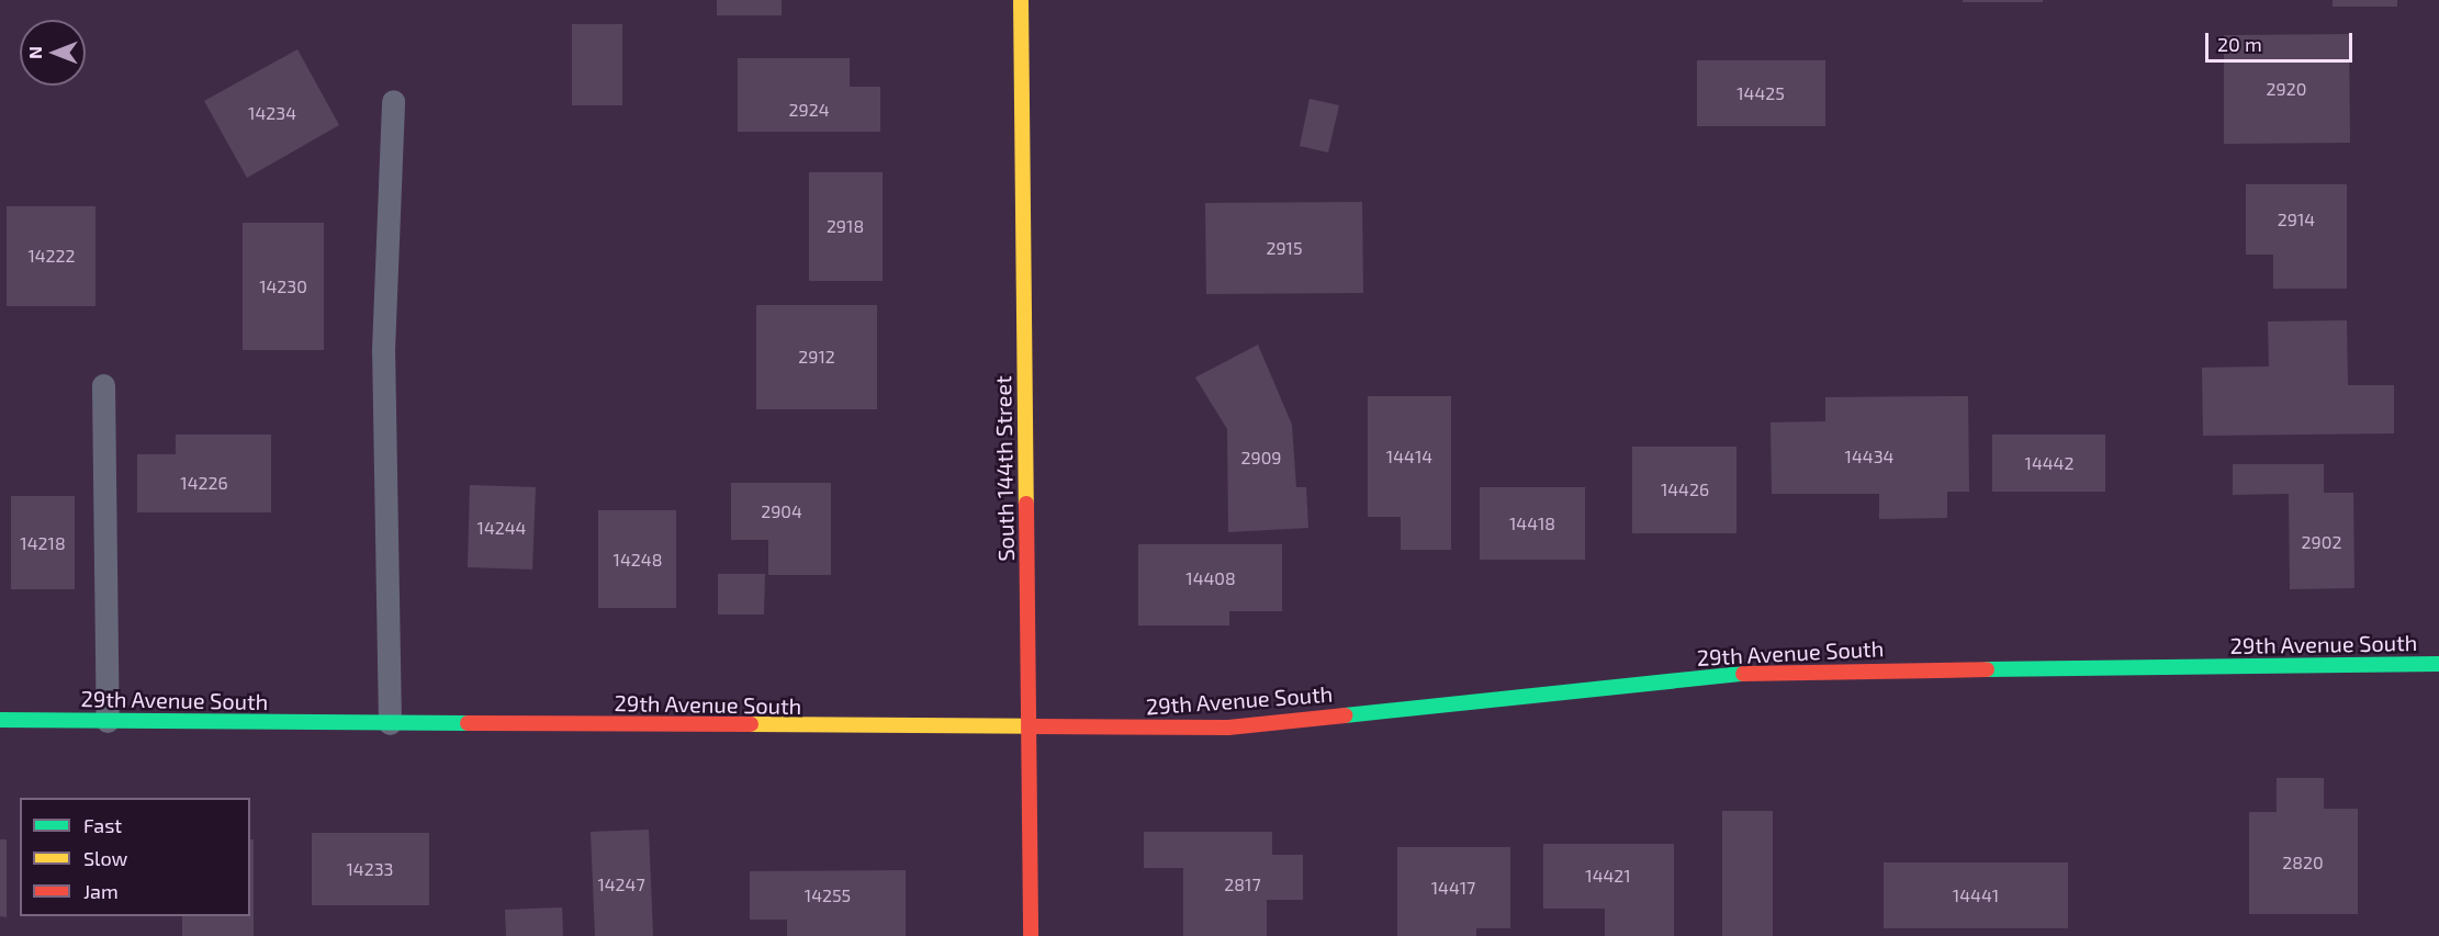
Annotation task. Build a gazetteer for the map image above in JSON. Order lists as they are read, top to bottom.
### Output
{
  "streets": {
    "street": ["South 144th Street", "29th Avenue South"]
  },
  "crossings": [
    ["South 144th Street", "29th Avenue South"]
  ],
  "house_numbers": [
    "2920",
    "14425",
    "2924",
    "14234",
    "2914",
    "2918",
    "2915",
    "14222",
    "14230",
    "2912",
    "14414",
    "14434",
    "2909",
    "14442",
    "14226",
    "14426",
    "2904",
    "14418",
    "14244",
    "2902",
    "14218",
    "14248",
    "14408",
    "2820",
    "14233",
    "14421",
    "14247",
    "2817",
    "14417",
    "14255",
    "14441"
  ],
  "legend": ["Fast", "Slow", "Jam"],
  "scale_bar": "20 m",
  "north": "left"
}
